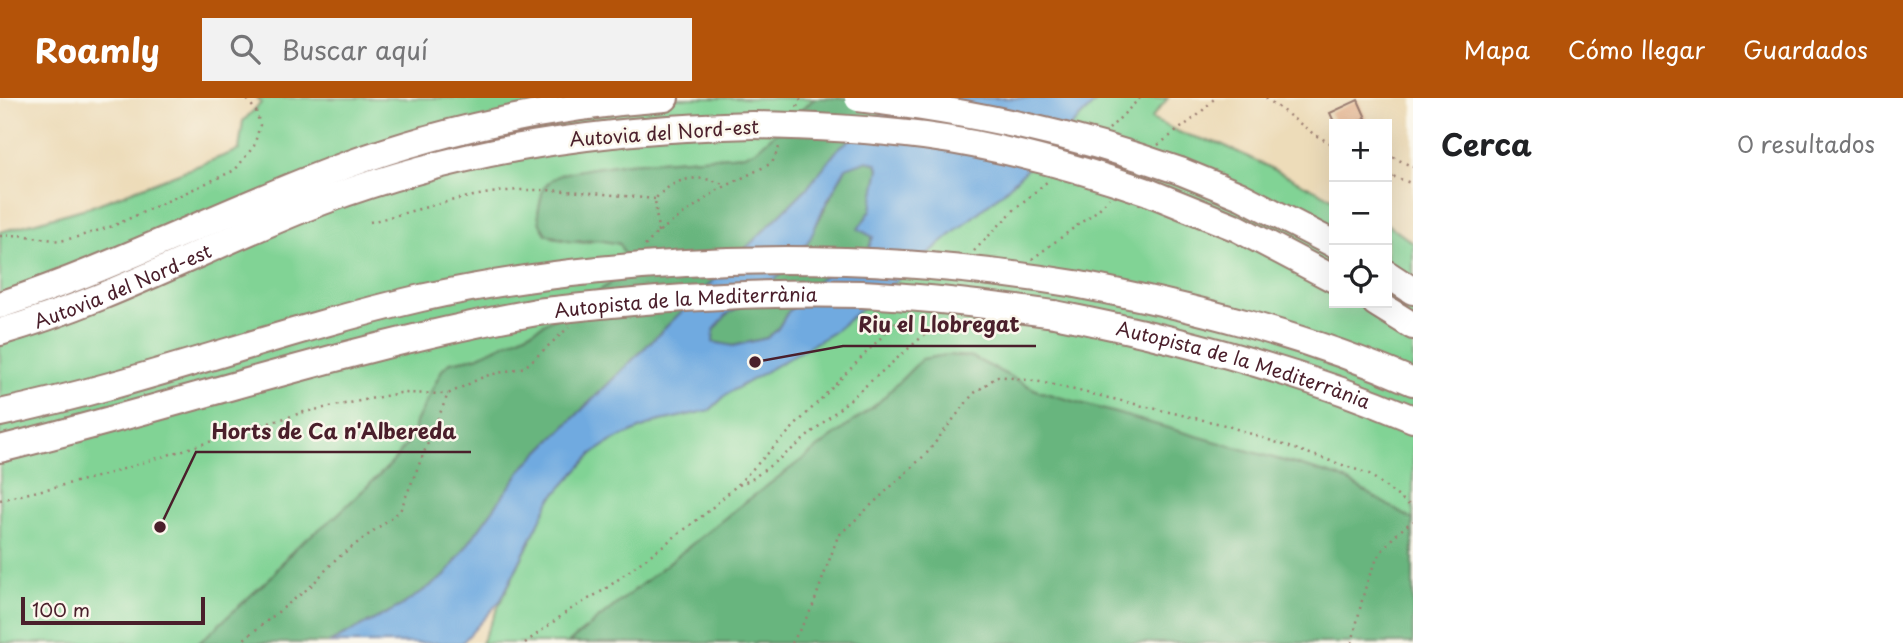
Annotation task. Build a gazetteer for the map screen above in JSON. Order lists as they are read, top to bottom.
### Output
{
  "streets": {
    "highway": ["Autovia del Nord-est", "Autopista de la Mediterrània"]
  },
  "places": ["Riu el Llobregat", "Horts de Ca n'Albereda"],
  "scale_bar": "100 m",
  "page": {
    "header": "Roamly",
    "search": "Buscar aquí",
    "nav": ["Mapa", "Cómo llegar", "Guardados"],
    "heading": ["Cerca", "0 resultados"],
    "map_buttons": ["+", "−"],
    "scale": "100 m"
  }
}
